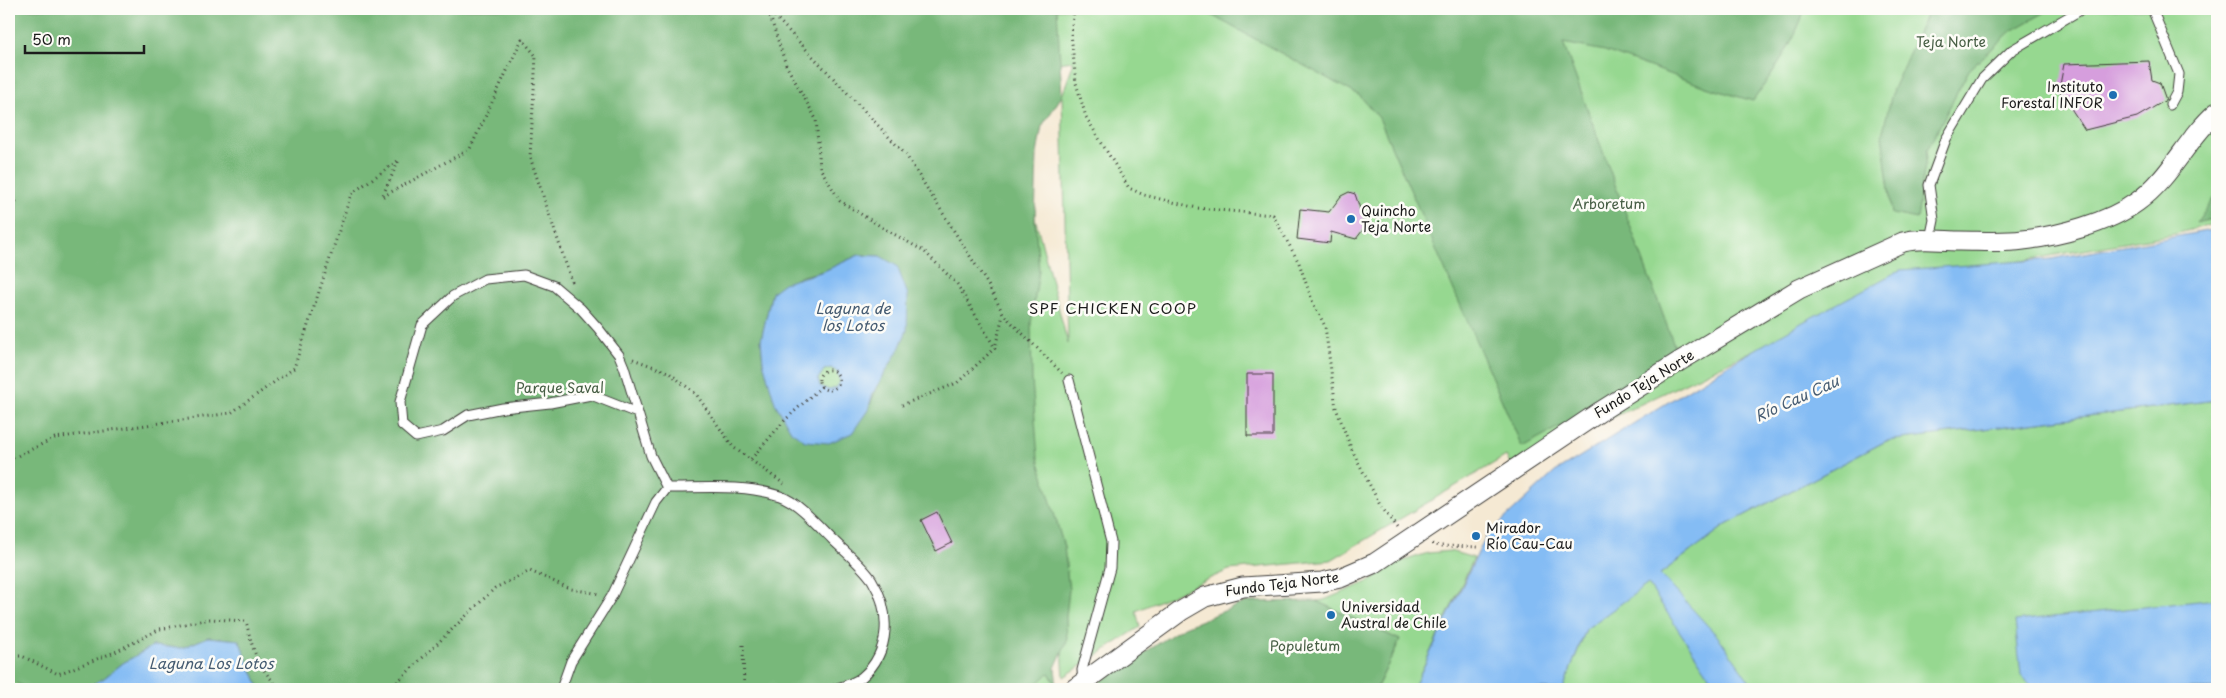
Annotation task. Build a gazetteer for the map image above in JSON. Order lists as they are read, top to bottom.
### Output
{
  "streets": {
    "street": ["Fundo Teja Norte"]
  },
  "districts": ["SPF CHICKEN COOP"],
  "water": ["Laguna de los Lotos", "Río Cau Cau", "Laguna Los Lotos"],
  "parks": [
    "Teja Norte",
    "Arboretum",
    "Parque Saval",
    "Populetum"
  ],
  "places": [
    "Instituto Forestal INFOR",
    "Quincho Teja Norte",
    "Mirador Río Cau-Cau",
    "Universidad Austral de Chile"
  ],
  "scale_bar": "50 m"
}
